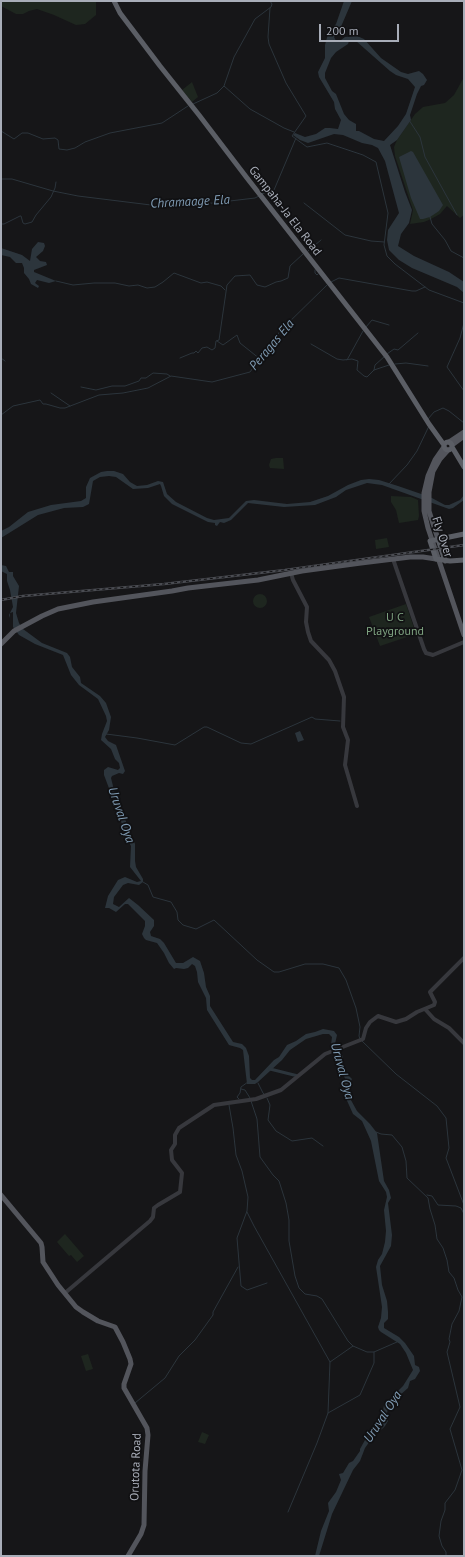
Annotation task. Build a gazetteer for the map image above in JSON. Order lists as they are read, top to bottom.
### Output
{
  "streets": {
    "highway": ["Gampaha-Ja Ela Road"],
    "main road": ["Fly Over", "Orutota Road"]
  },
  "water": ["Chramaage Ela", "Peragas Ela", "Uruval Oya"],
  "parks": ["U C Playground"],
  "scale_bar": "200 m"
}
